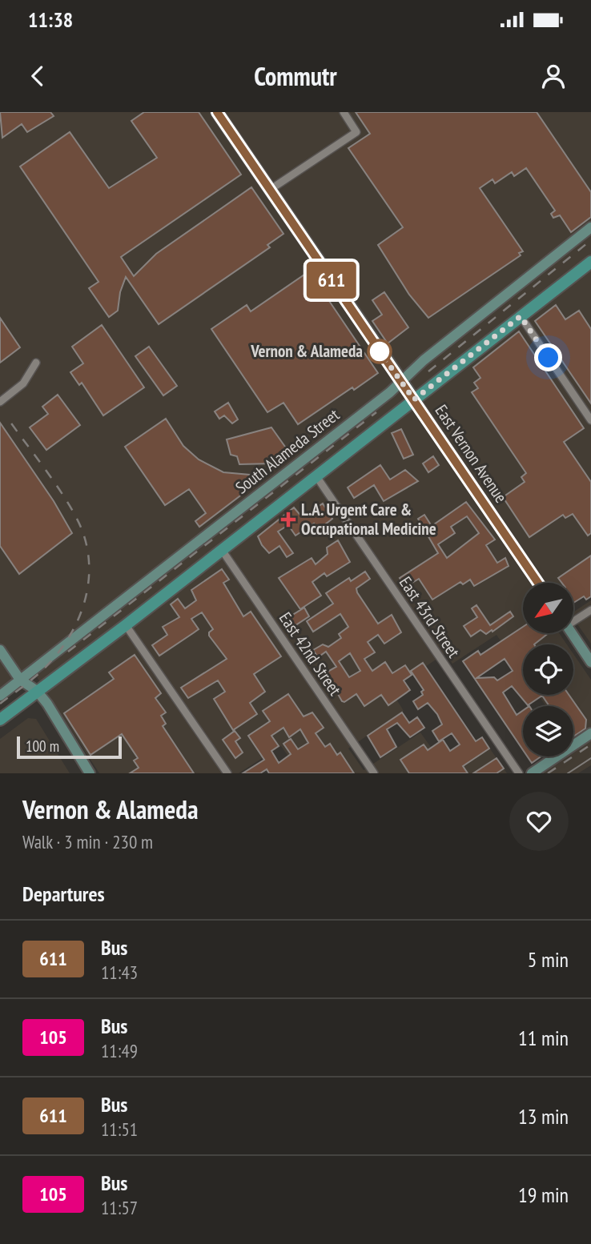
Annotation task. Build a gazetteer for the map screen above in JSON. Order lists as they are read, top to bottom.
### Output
{
  "streets": {
    "main road": ["East Vernon Avenue"],
    "street": ["South Alameda Street", "East 43rd Street", "East 42nd Street"]
  },
  "crossings": [
    ["South Alameda Street", "East Vernon Avenue"]
  ],
  "places": {
    "other": ["Vernon & Alameda"],
    "health": ["L.A. Urgent Care & Occupational Medicine"]
  },
  "lines": ["bus line 611"],
  "scale_bar": "100 m",
  "north": "bottom left",
  "page": {
    "status": "11:38",
    "header": "Commutr",
    "on_map": "611",
    "scale": "100 m",
    "heading": [
      ["Vernon & Alameda", "Walk · 3 min · 230 m"],
      "Departures"
    ],
    "list": [
      {
        "mark": "611",
        "name": "Bus",
        "note": "11:43",
        "value": "5 min"
      },
      {
        "mark": "105",
        "name": "Bus",
        "note": "11:49",
        "value": "11 min"
      },
      {
        "mark": "611",
        "name": "Bus",
        "note": "11:51",
        "value": "13 min"
      },
      {
        "mark": "105",
        "name": "Bus",
        "note": "11:57",
        "value": "19 min"
      }
    ]
  }
}
